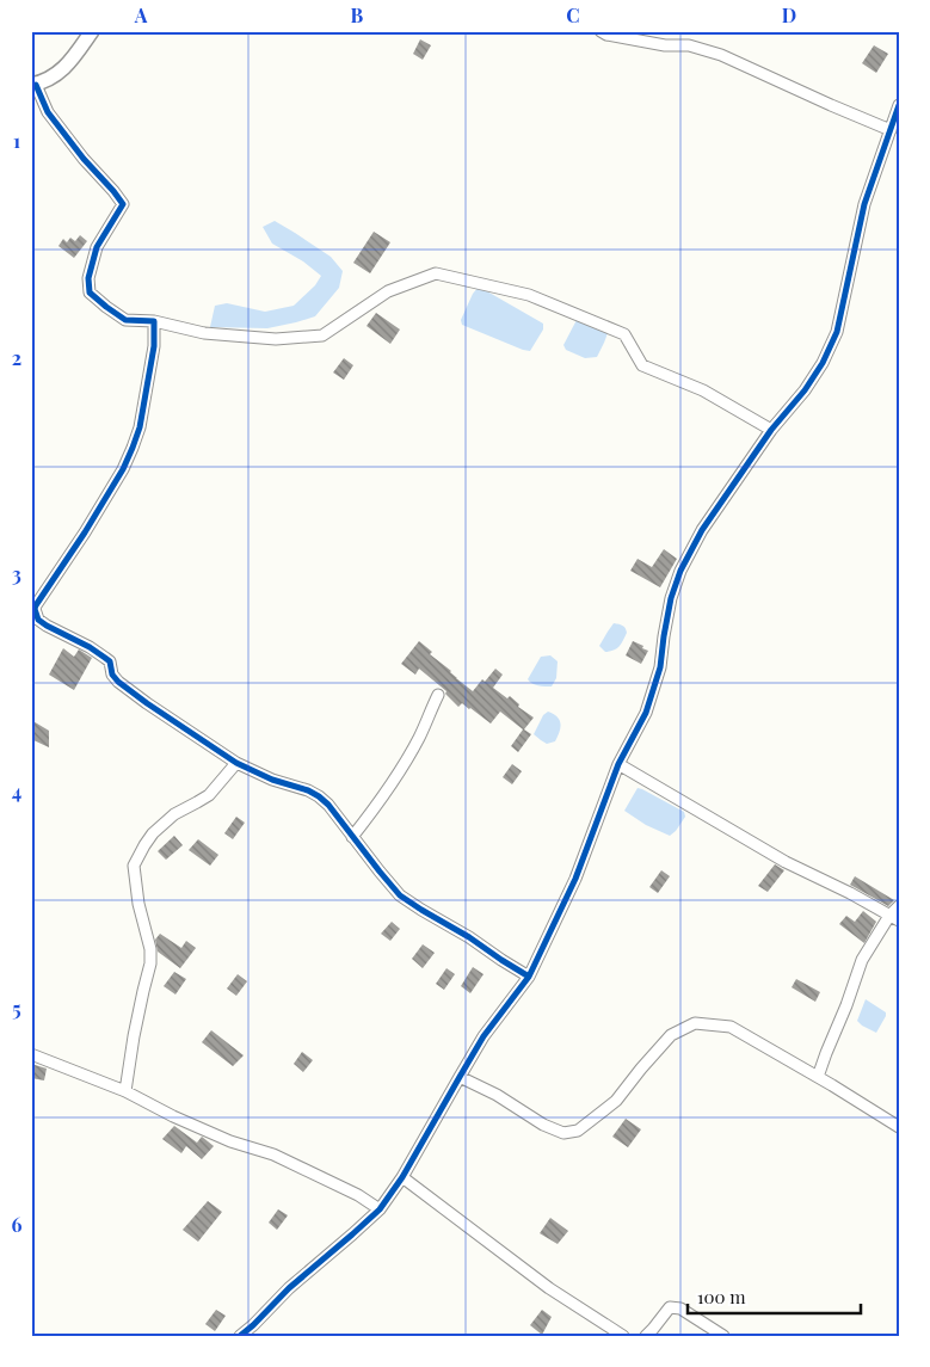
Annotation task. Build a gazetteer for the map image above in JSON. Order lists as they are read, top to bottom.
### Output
{
  "scale_bar": "100 m",
  "grid": {
    "columns": [
      "A",
      "B",
      "C",
      "D"
    ],
    "rows": [
      "1",
      "2",
      "3",
      "4",
      "5",
      "6"
    ]
  }
}
